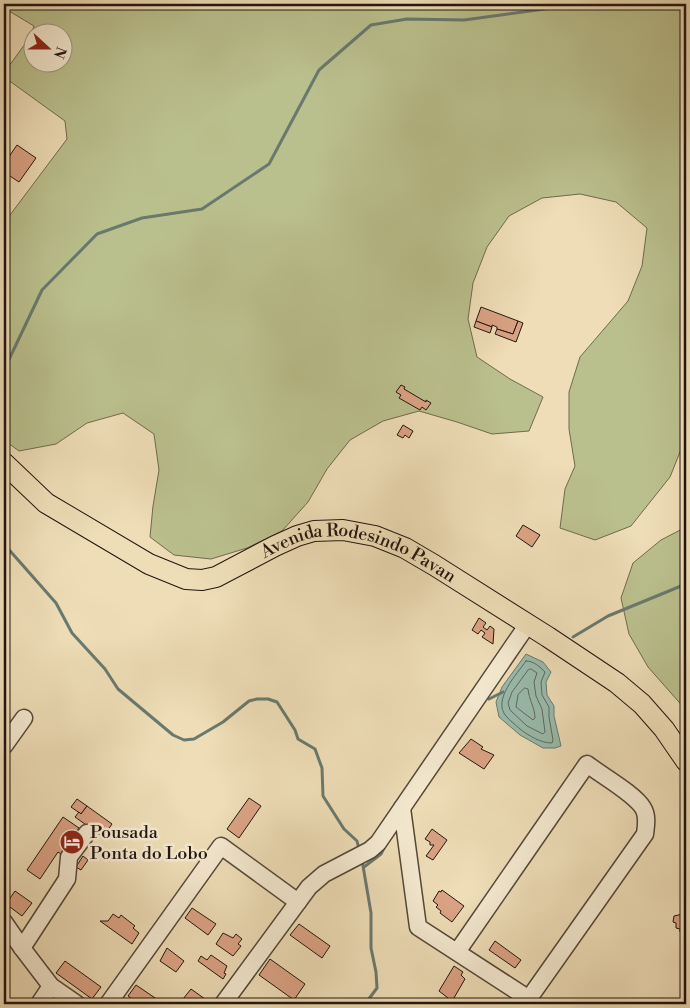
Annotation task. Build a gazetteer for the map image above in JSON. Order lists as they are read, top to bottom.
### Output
{
  "streets": {
    "main road": ["Avenida Rodesindo Pavan"]
  },
  "places": {
    "hotel": ["Pousada Ponta do Lobo"]
  },
  "north": "right"
}
